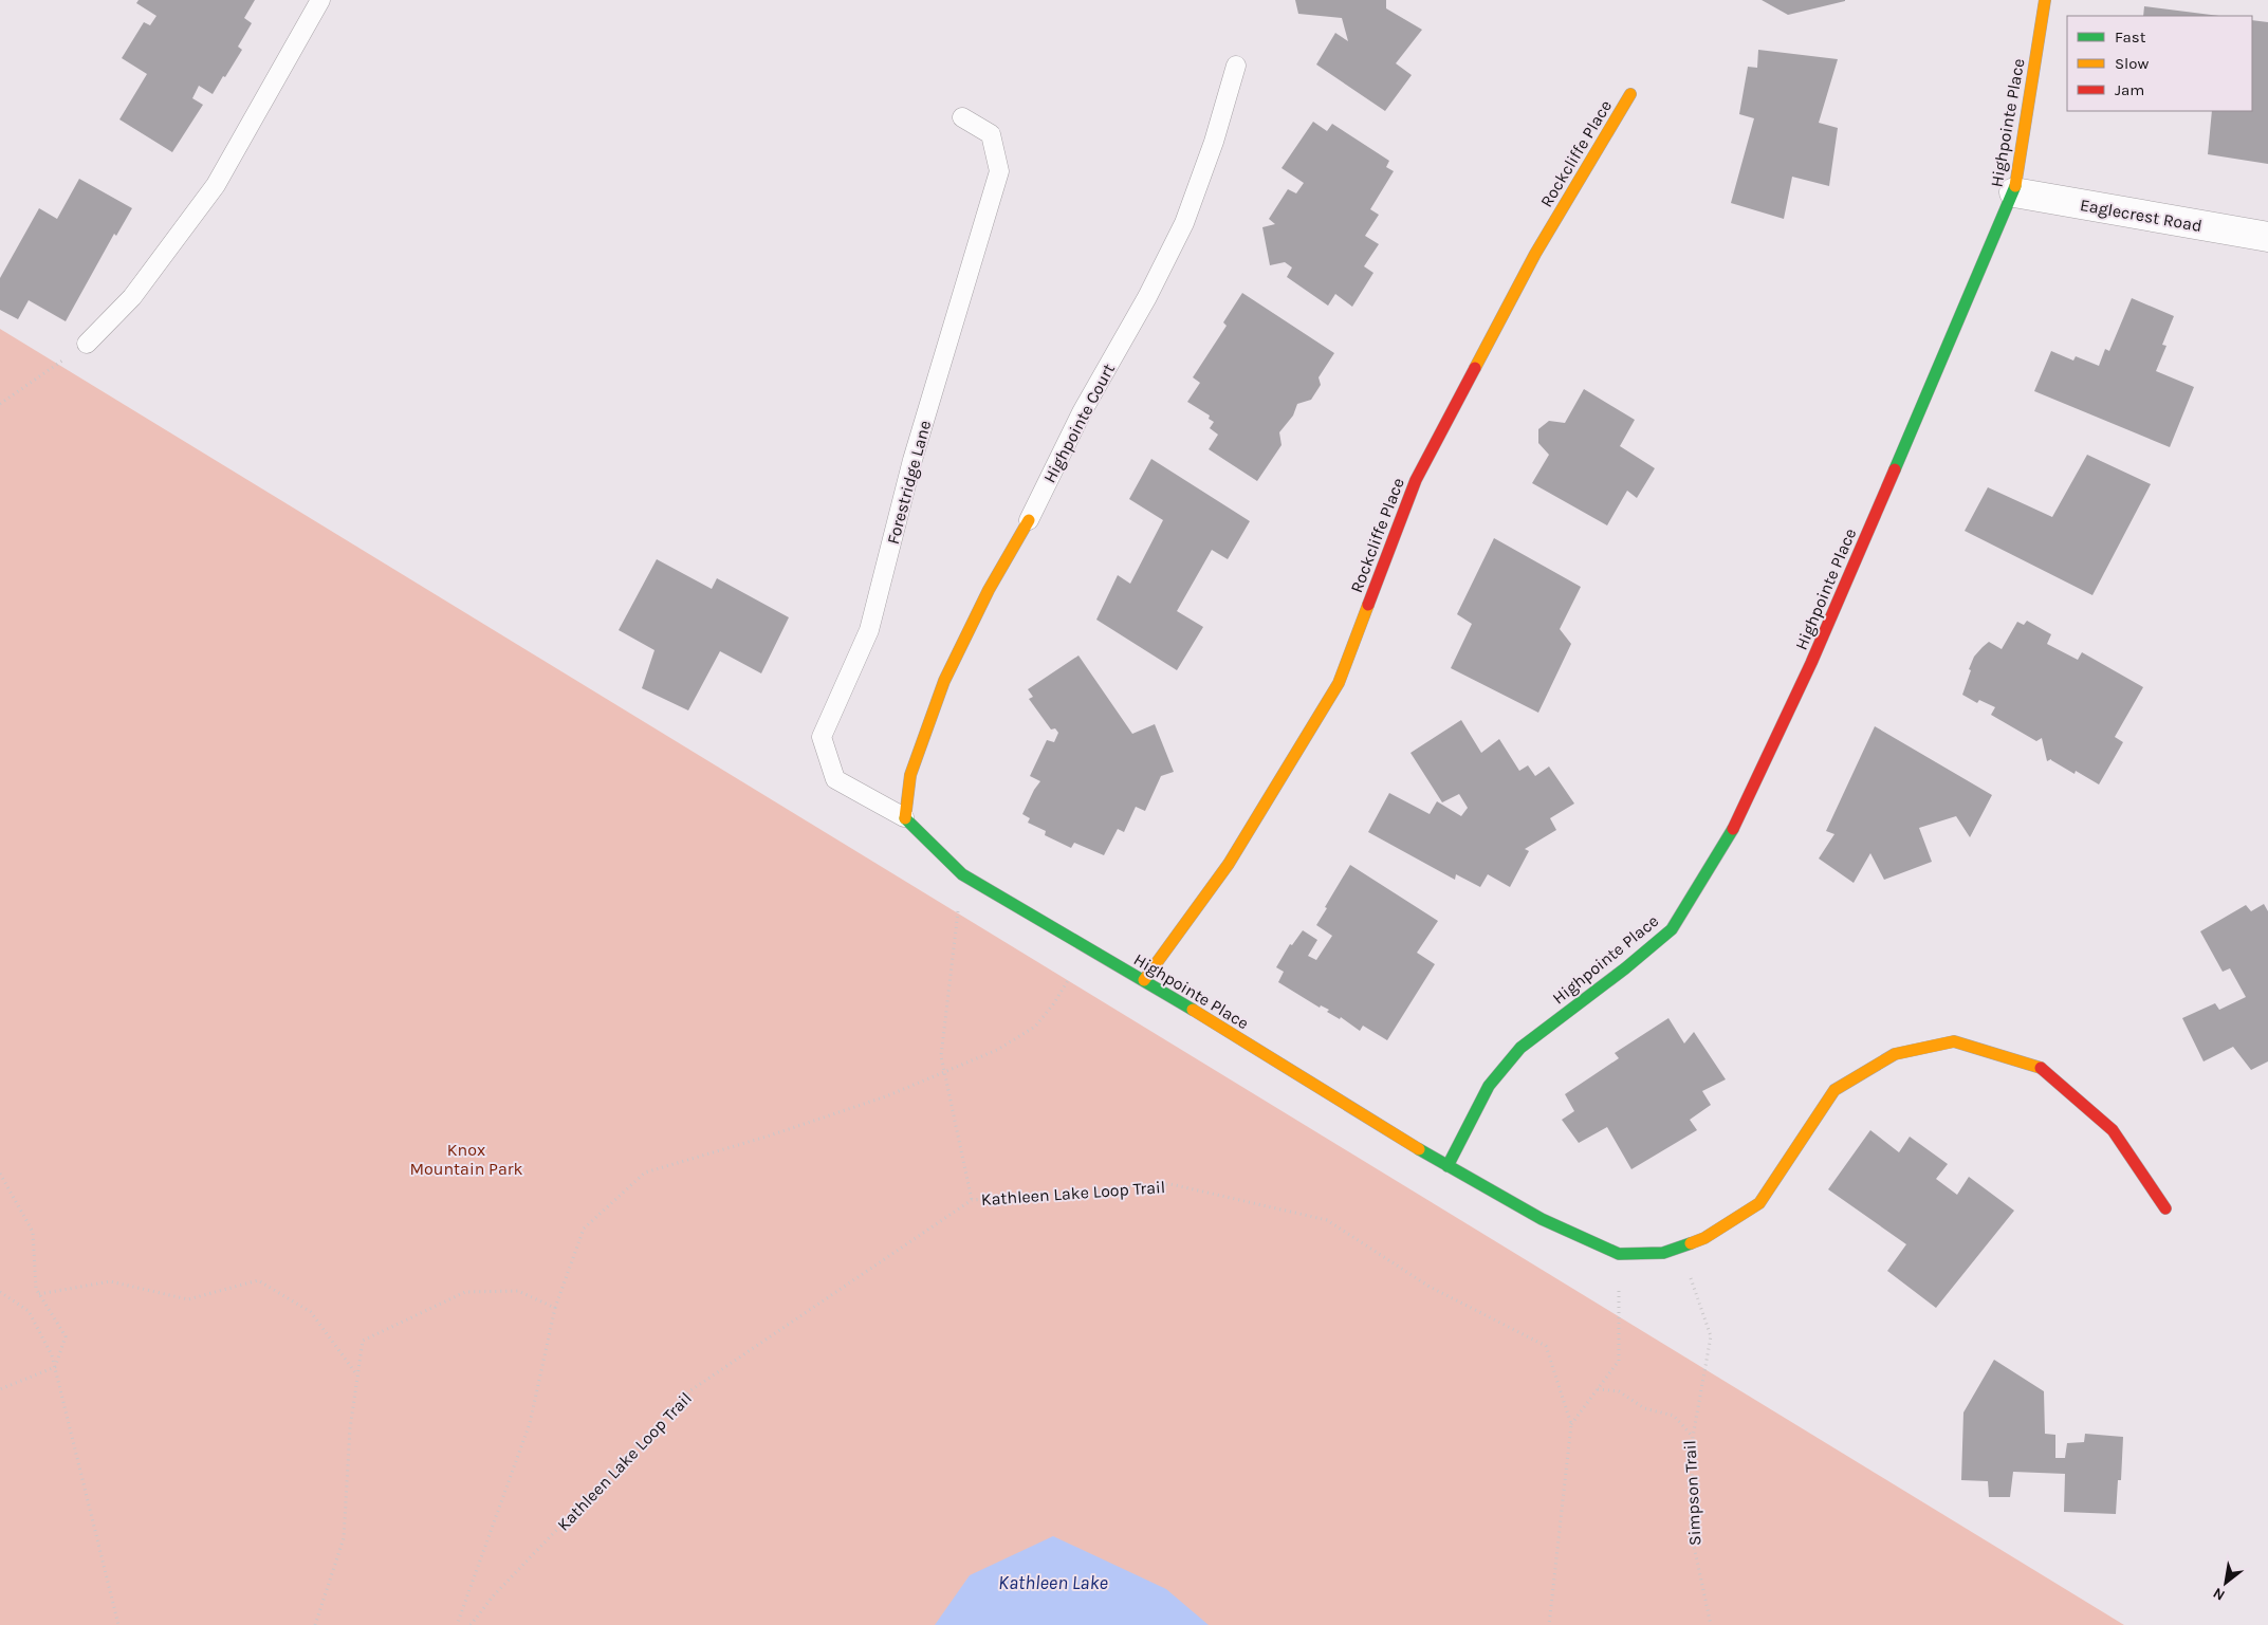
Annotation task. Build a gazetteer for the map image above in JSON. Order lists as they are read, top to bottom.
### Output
{
  "streets": {
    "street": [
      "Highpointe Place",
      "Rockcliffe Place",
      "Eaglecrest Road",
      "Highpointe Court"
    ],
    "lane": ["Forestridge Lane"],
    "path": ["Kathleen Lake Loop Trail", "Simpson Trail"]
  },
  "crossings": [
    ["Highpointe Place", "Rockcliffe Place"],
    ["Highpointe Place", "Eaglecrest Road"],
    ["Highpointe Place", "Highpointe Court"],
    ["Highpointe Place", "Forestridge Lane"],
    ["Highpointe Court", "Forestridge Lane"]
  ],
  "water": ["Kathleen Lake"],
  "parks": ["Knox Mountain Park"],
  "legend": ["Fast", "Slow", "Jam"],
  "north": "bottom left"
}
